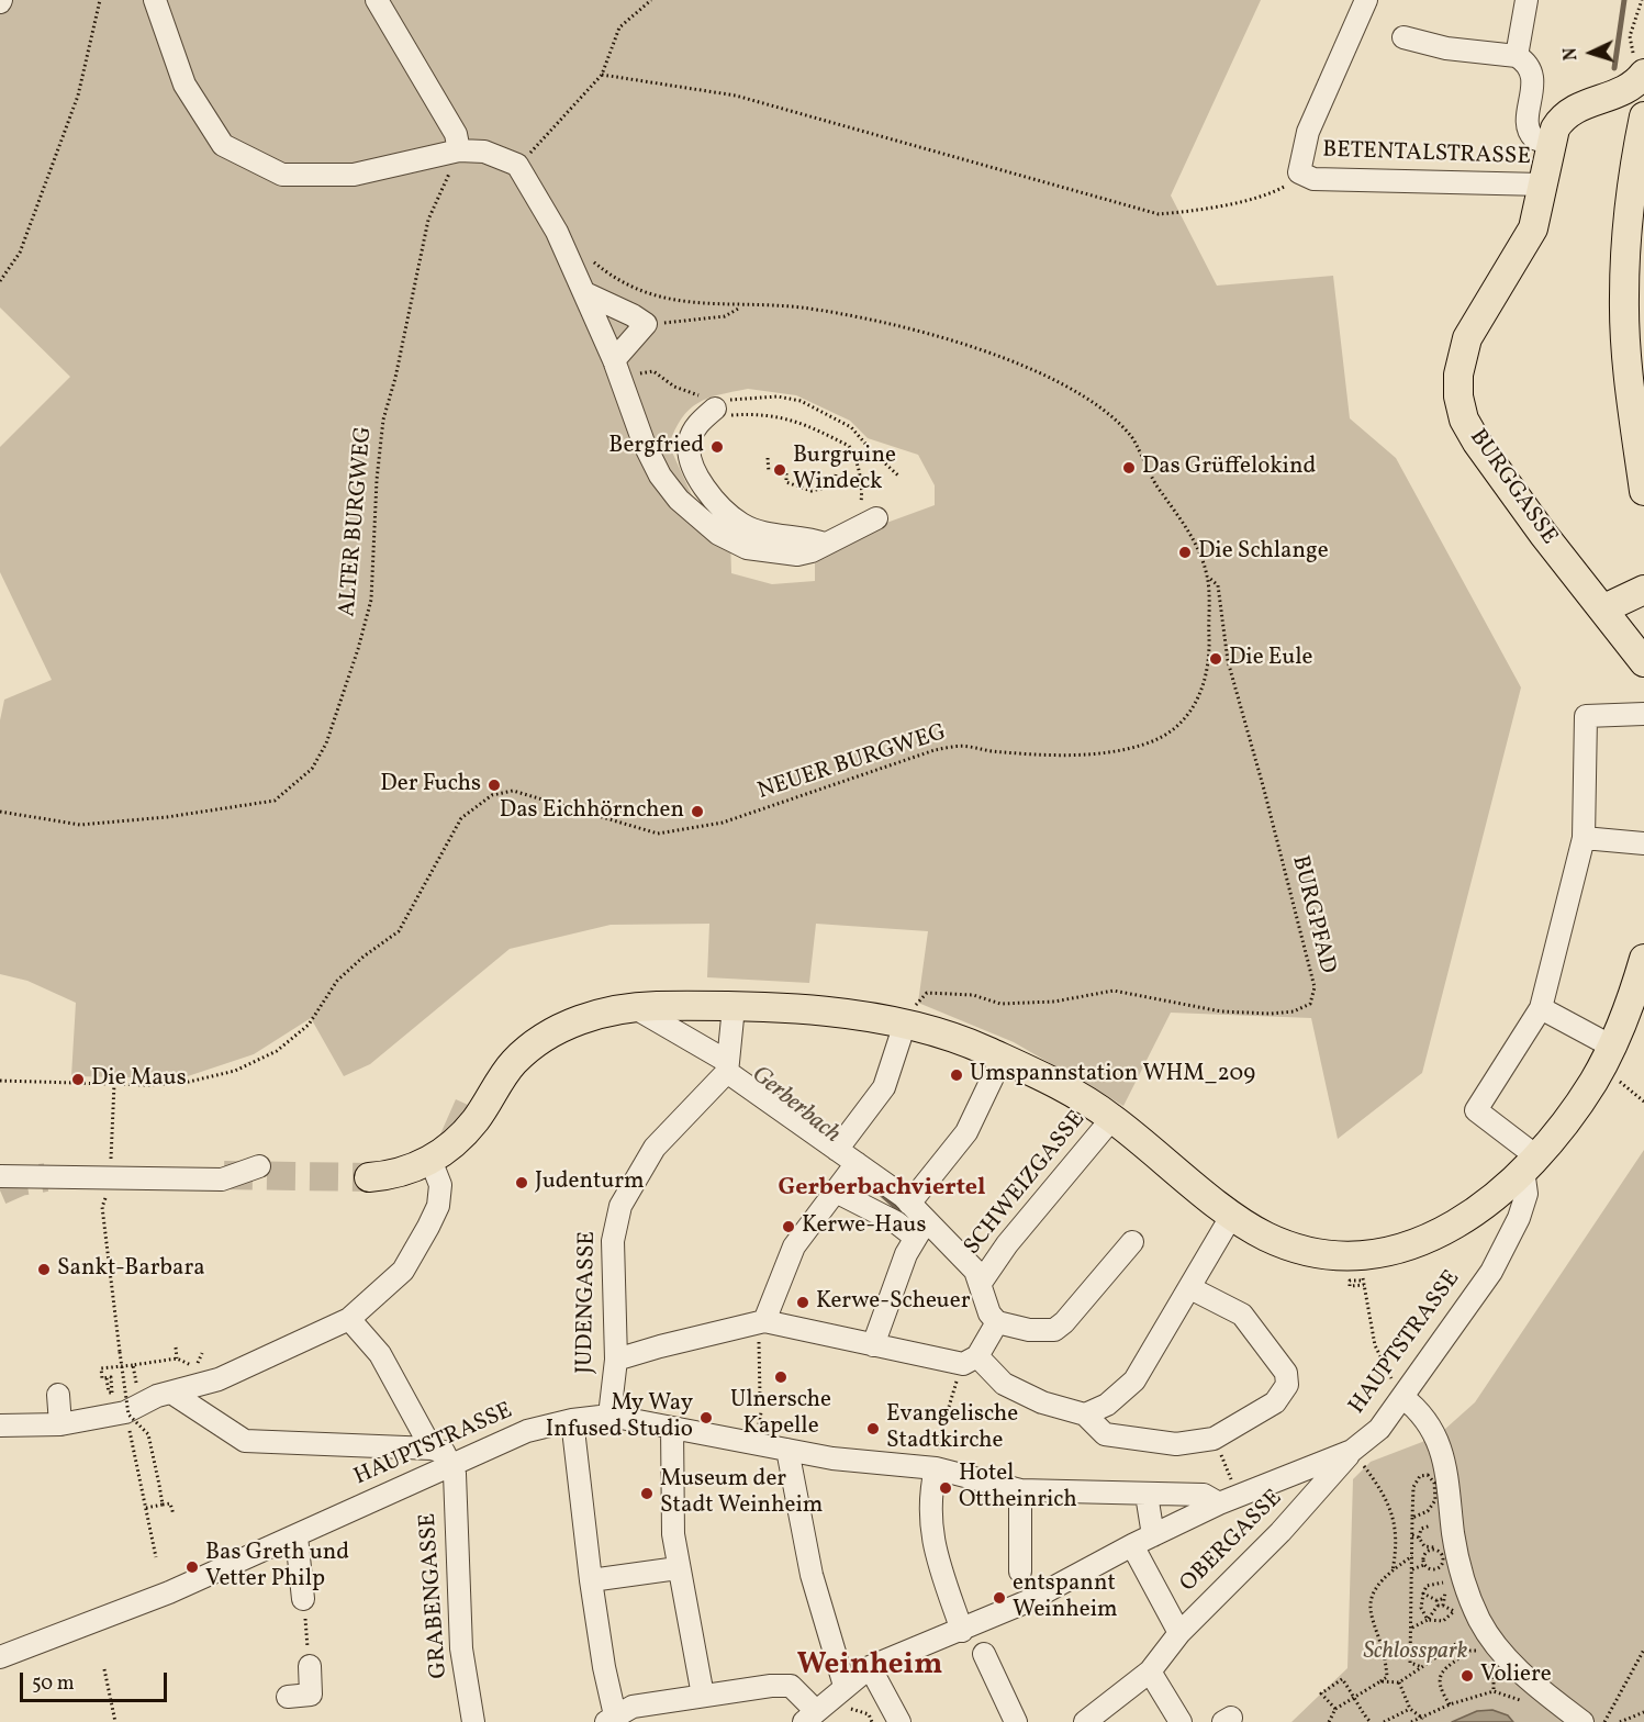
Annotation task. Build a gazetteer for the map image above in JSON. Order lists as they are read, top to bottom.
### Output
{
  "streets": {
    "main road": ["BURGGASSE"],
    "street": [
      "BETENTALSTRASSE",
      "SCHWEIZGASSE",
      "JUDENGASSE",
      "HAUPTSTRASSE",
      "OBERGASSE",
      "GRABENGASSE"
    ],
    "path": ["ALTER BURGWEG", "NEUER BURGWEG", "BURGPFAD"]
  },
  "crossings": [
    ["BETENTALSTRASSE", "BURGGASSE"],
    ["NEUER BURGWEG", "BURGPFAD"],
    ["JUDENGASSE", "HAUPTSTRASSE"],
    ["HAUPTSTRASSE", "OBERGASSE"],
    ["HAUPTSTRASSE", "GRABENGASSE"]
  ],
  "districts": ["Gerberbachviertel", "Weinheim"],
  "water": ["Gerberbach"],
  "parks": ["Schlosspark"],
  "places": [
    "Bergfried",
    "Das Grüffelokind",
    "Burgruine Windeck",
    "Die Schlange",
    "Die Eule",
    "Der Fuchs",
    "Das Eichhörnchen",
    "Umspannstation WHM_209",
    "Die Maus",
    "Judenturm",
    "Kerwe-Haus",
    "Sankt-Barbara",
    "Kerwe-Scheuer",
    "Ulnersche Kapelle",
    "My Way Infused Studio",
    "Evangelische Stadtkirche",
    "Hotel Ottheinrich",
    "Museum der Stadt Weinheim",
    "Bas Greth und Vetter Philp",
    "entspannt Weinheim",
    "Voliere"
  ],
  "scale_bar": "50 m",
  "north": "left"
}
